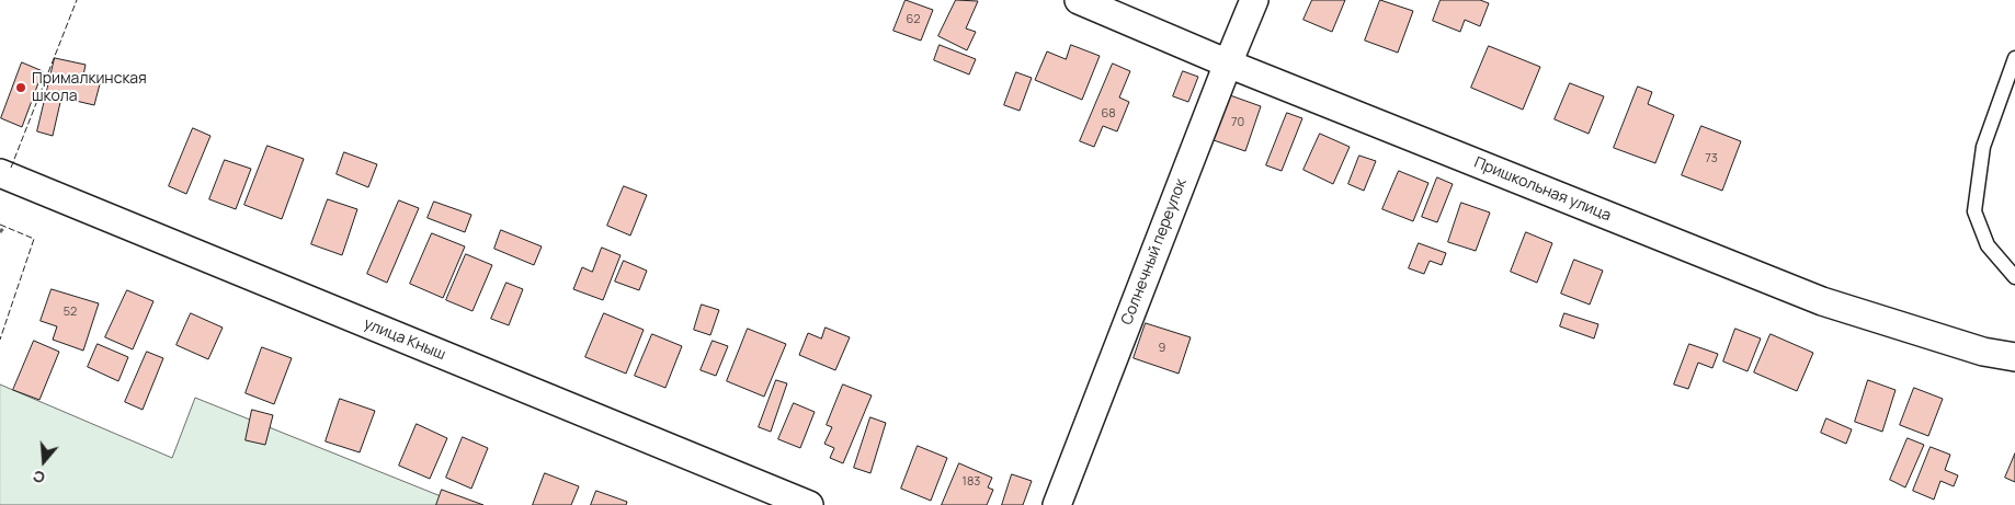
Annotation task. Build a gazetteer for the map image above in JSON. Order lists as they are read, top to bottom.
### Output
{
  "streets": {
    "street": ["Пришкольная улица", "Солнечный переулок", "улица Кныш"]
  },
  "crossings": [
    ["Пришкольная улица", "Солнечный переулок"]
  ],
  "places": ["Прималкинская школа"],
  "house_numbers": [
    "62",
    "68",
    "70",
    "73",
    "52",
    "9",
    "183"
  ],
  "north": "bottom"
}
